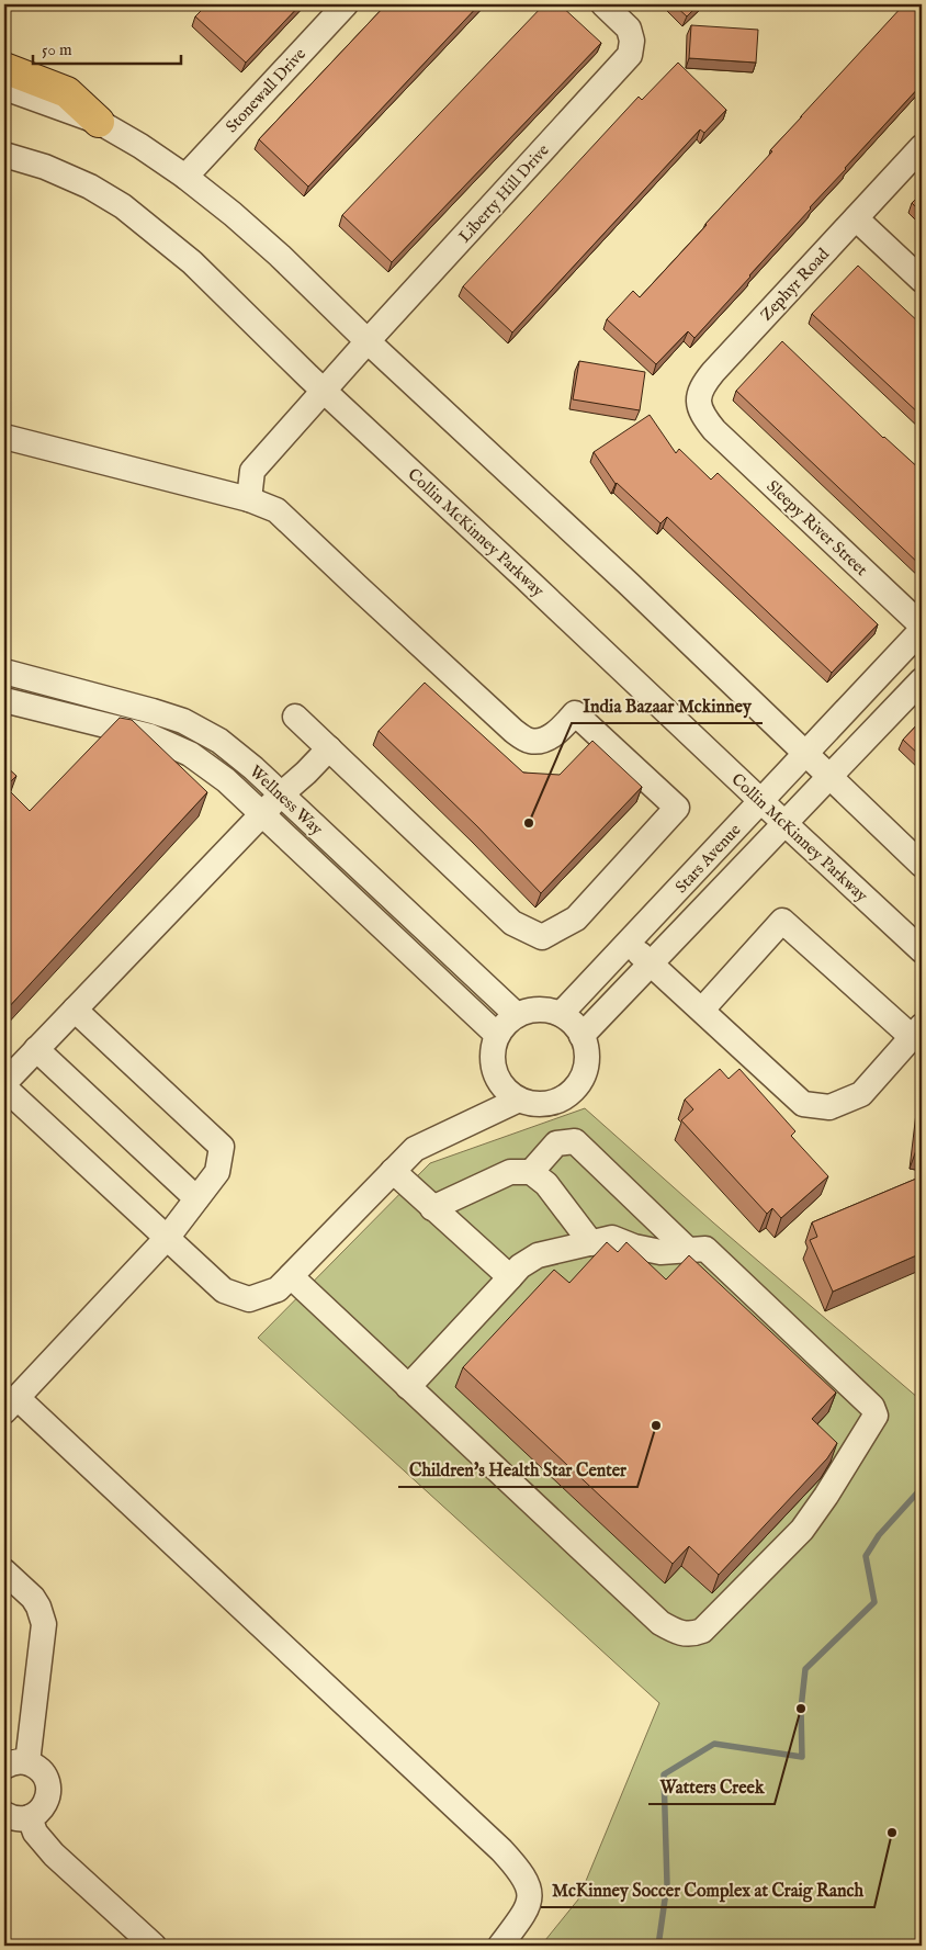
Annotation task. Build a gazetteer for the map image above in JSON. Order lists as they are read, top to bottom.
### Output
{
  "streets": {
    "street": [
      "Stonewall Drive",
      "Liberty Hill Drive",
      "Zephyr Road",
      "Sleepy River Street",
      "Collin McKinney Parkway",
      "Wellness Way",
      "Stars Avenue"
    ]
  },
  "crossings": [
    ["Liberty Hill Drive", "Collin McKinney Parkway"],
    ["Zephyr Road", "Sleepy River Street"],
    ["Collin McKinney Parkway", "Stars Avenue"],
    ["Wellness Way", "Stars Avenue"]
  ],
  "places": [
    "India Bazaar Mckinney",
    "Children's Health Star Center",
    "Watters Creek",
    "McKinney Soccer Complex at Craig Ranch"
  ],
  "scale_bar": "50 m"
}
